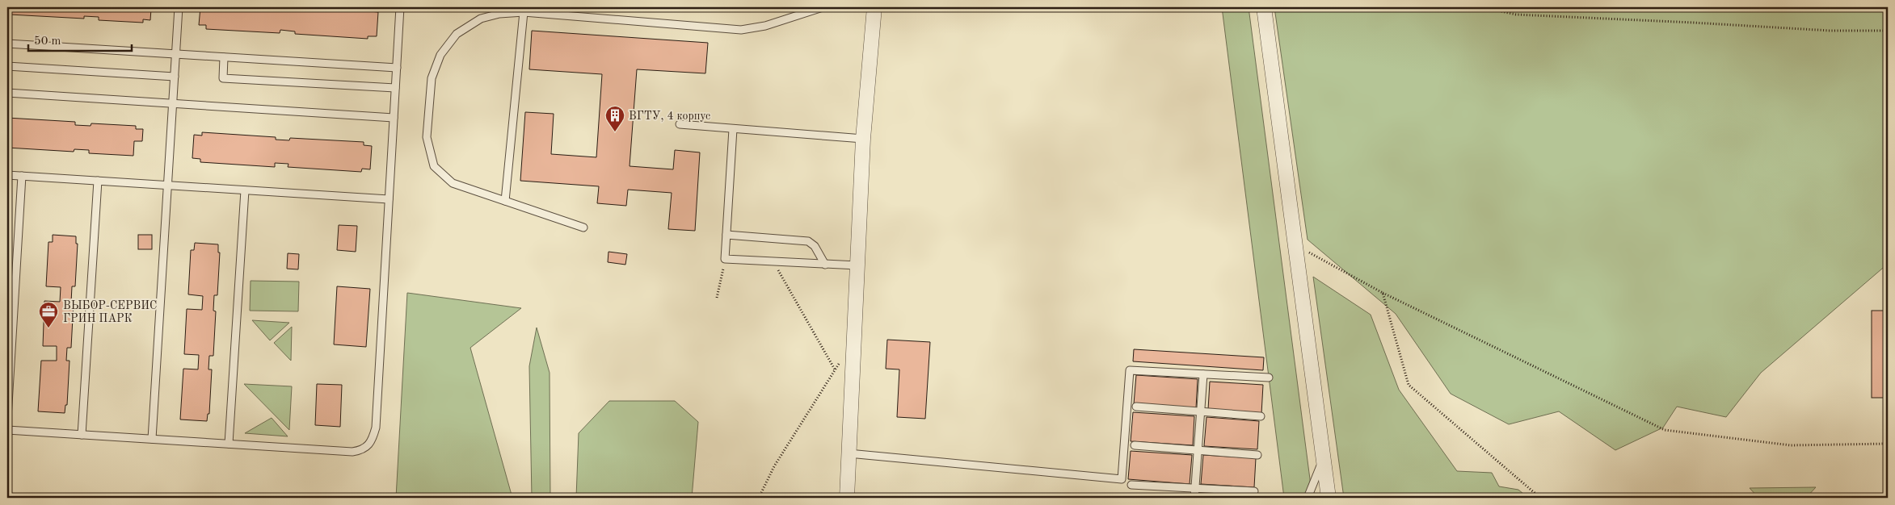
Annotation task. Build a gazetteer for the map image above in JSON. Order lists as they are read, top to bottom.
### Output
{
  "places": {
    "building": ["ВГТУ, 4 корпус"],
    "office": ["ВЫБОР-СЕРВИС ГРИН ПАРК"]
  },
  "scale_bar": "50 m"
}
